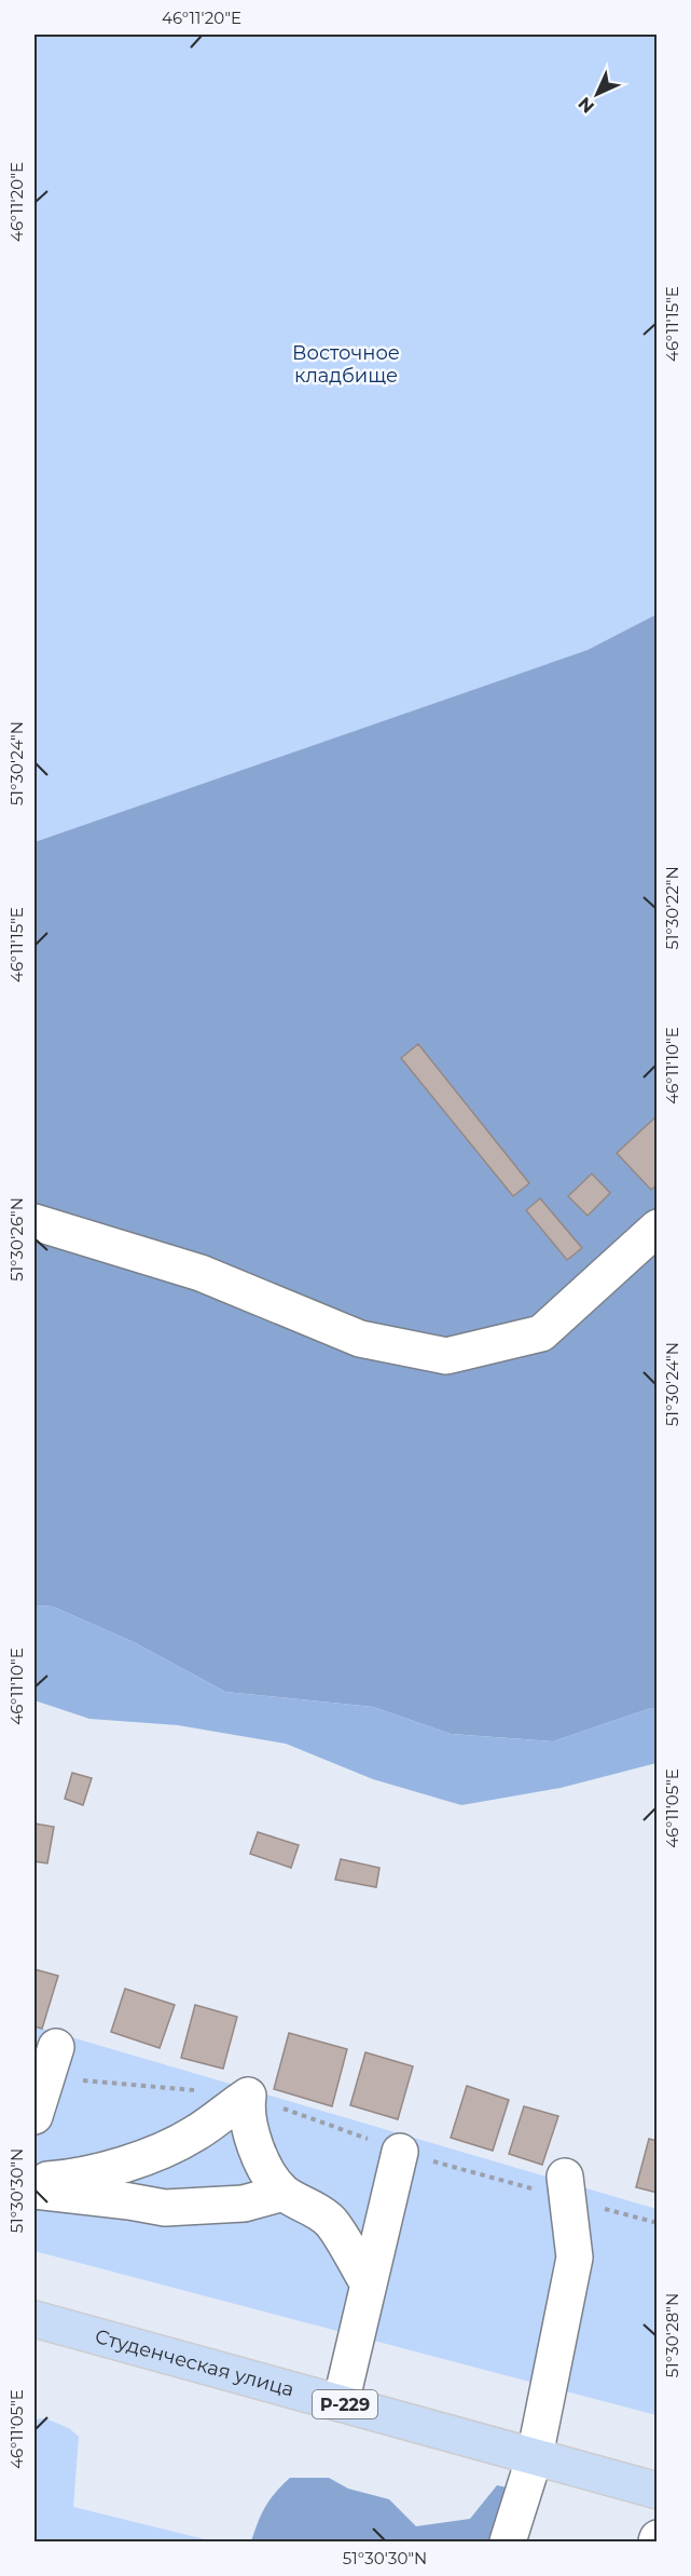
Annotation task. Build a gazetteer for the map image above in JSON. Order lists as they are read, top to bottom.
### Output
{
  "streets": {
    "main road": ["Студенческая улица", "Р-229"]
  },
  "parks": ["Восточное кладбище"],
  "north": "bottom left",
  "coordinates": [
    "46°11'20\"E",
    "46°11'15\"E",
    "51°30'24\"N",
    "51°30'22\"N",
    "46°11'10\"E",
    "51°30'26\"N",
    "46°11'05\"E",
    "51°30'30\"N",
    "51°30'28\"N"
  ]
}
